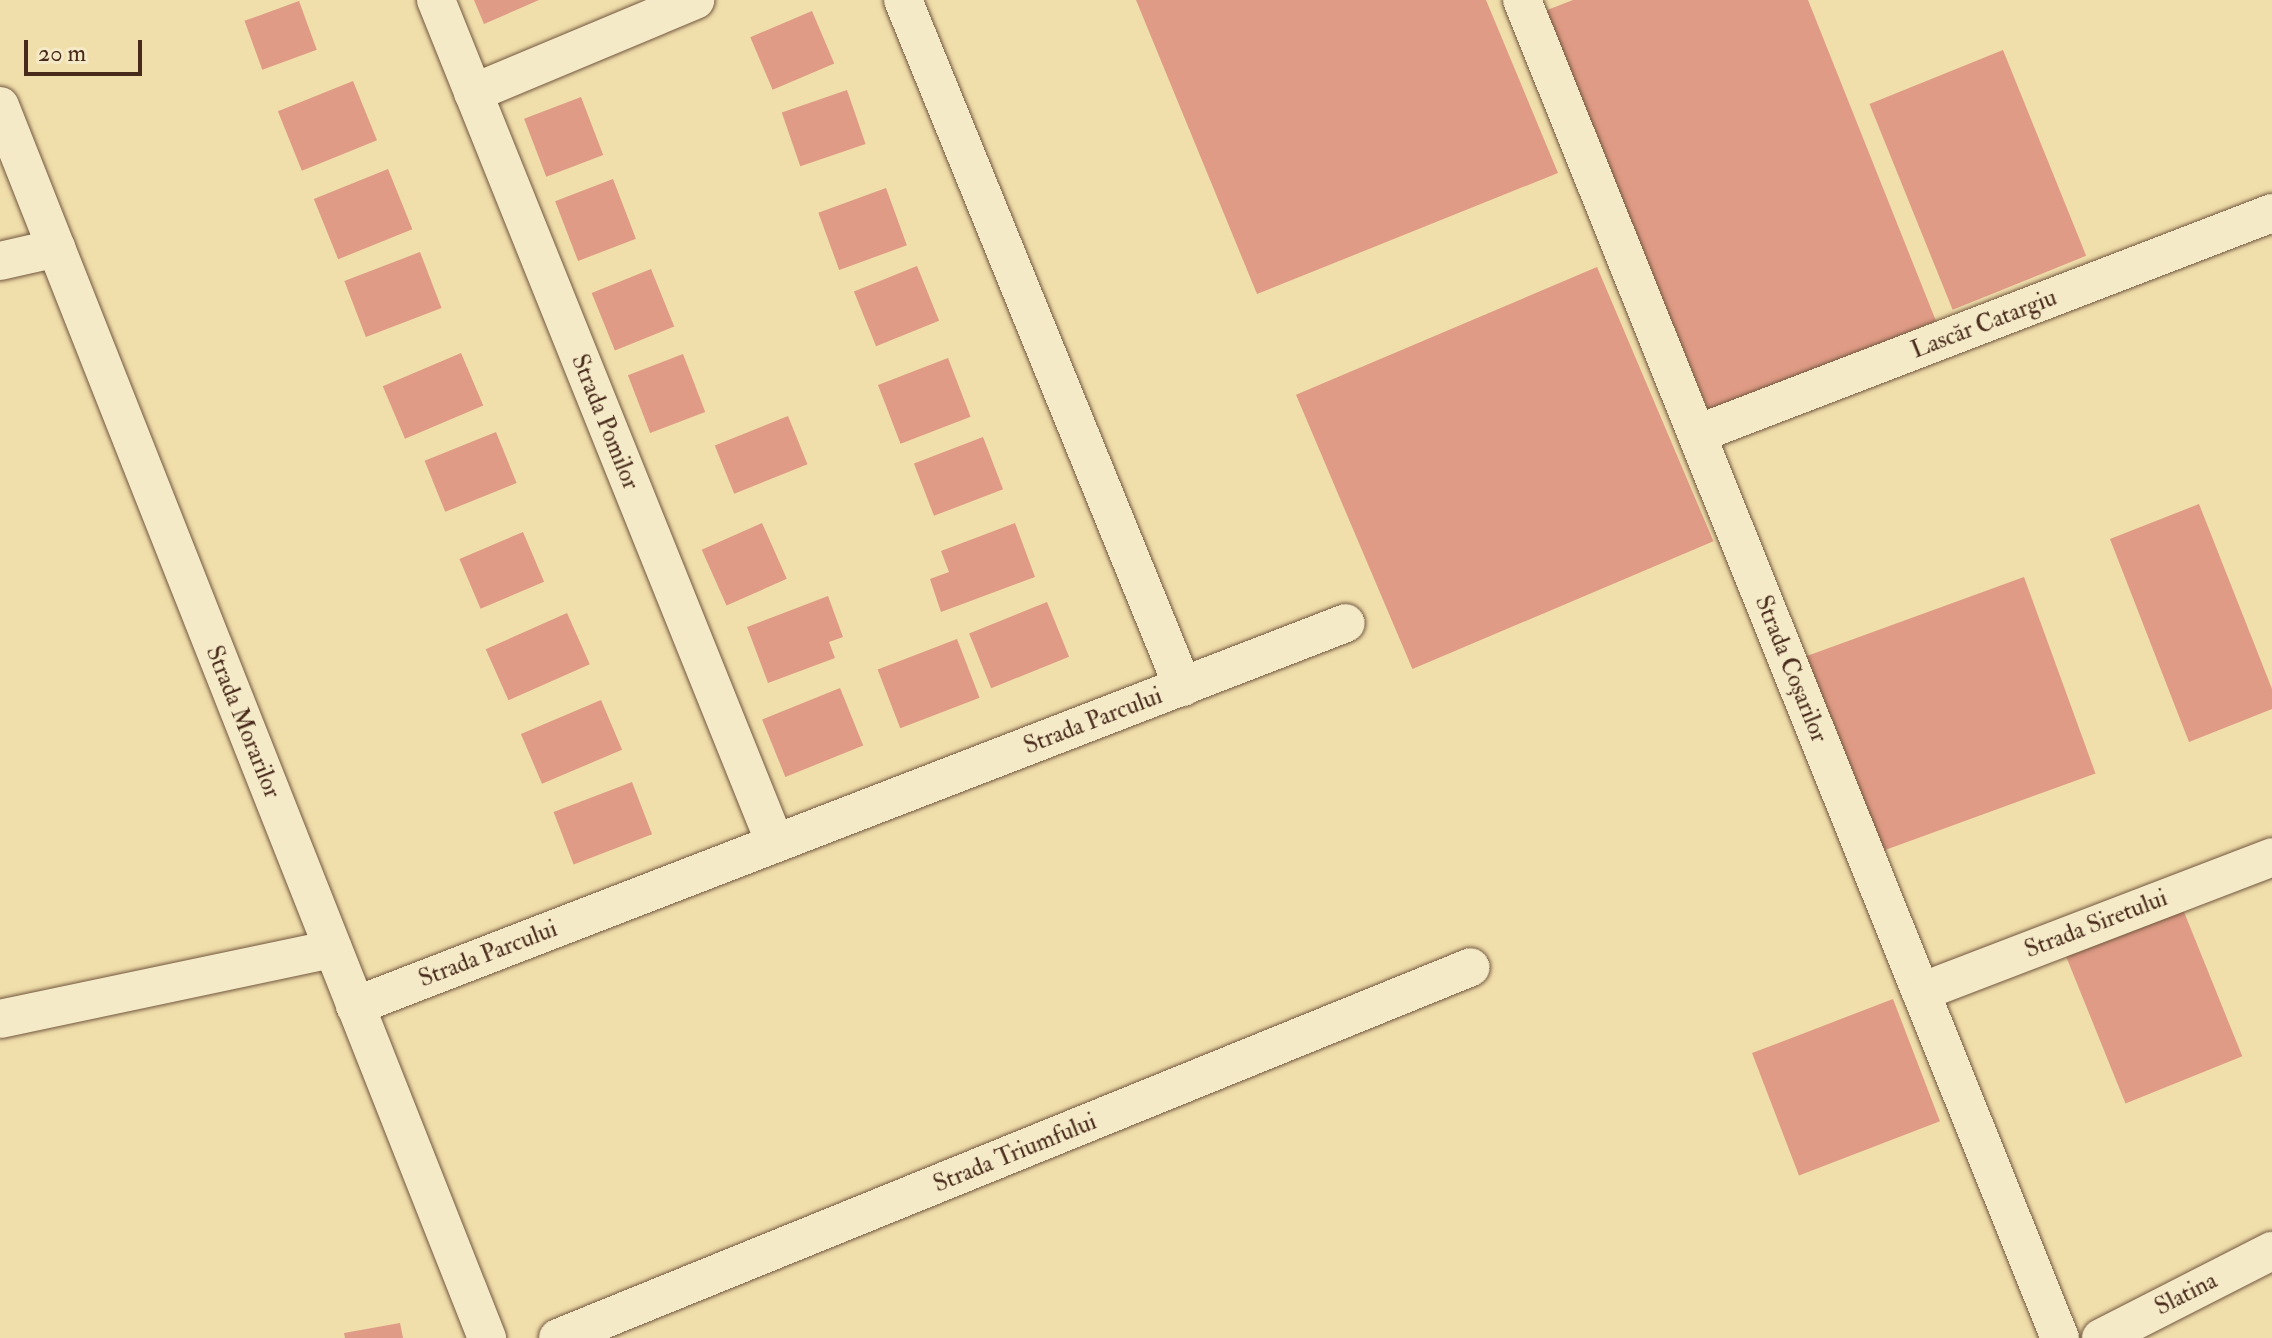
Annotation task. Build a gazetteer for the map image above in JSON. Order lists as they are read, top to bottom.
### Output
{
  "streets": {
    "street": [
      "Lascăr Catargiu",
      "Strada Pomilor",
      "Strada Coșarilor",
      "Strada Parcului",
      "Strada Morarilor",
      "Strada Siretului",
      "Strada Triumfului",
      "Slatina"
    ]
  },
  "crossings": [
    ["Lascăr Catargiu", "Strada Coșarilor"],
    ["Strada Pomilor", "Strada Parcului"],
    ["Strada Coșarilor", "Strada Siretului"],
    ["Strada Parcului", "Strada Morarilor"]
  ],
  "scale_bar": "20 m"
}
